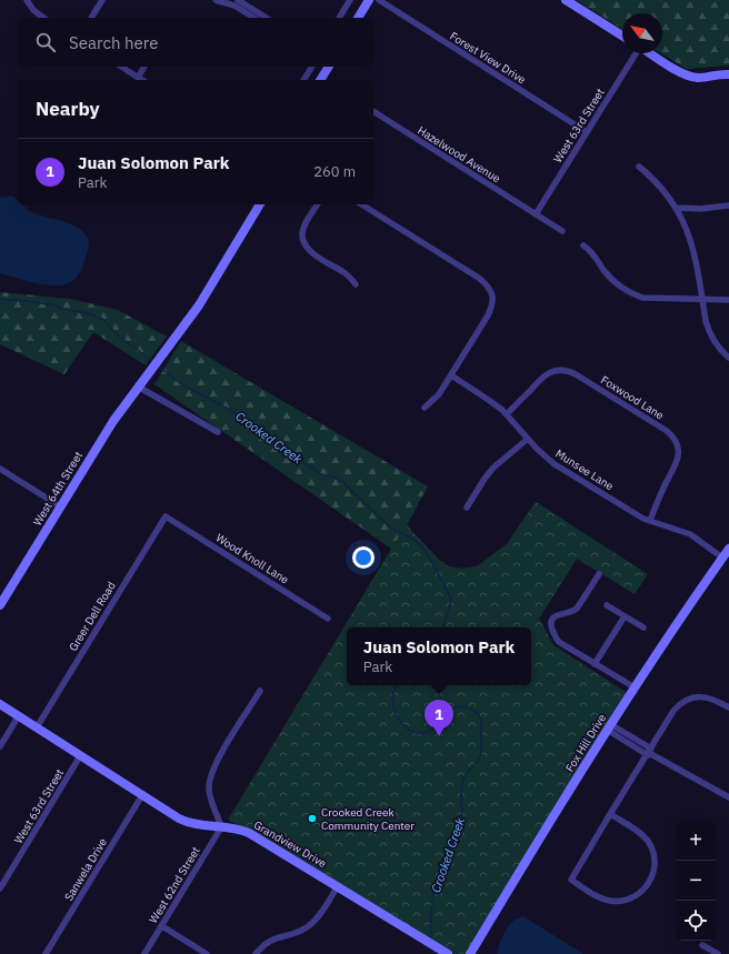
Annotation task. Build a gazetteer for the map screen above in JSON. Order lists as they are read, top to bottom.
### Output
{
  "streets": {
    "street": [
      "Forest View Drive",
      "West 63rd Street",
      "Hazelwood Avenue",
      "Foxwood Lane",
      "Munsee Lane",
      "West 64th Street",
      "Wood Knoll Lane",
      "Greer Dell Road",
      "Fox Hill Drive",
      "Grandview Drive",
      "Sanwela Drive",
      "West 62nd Street"
    ]
  },
  "crossings": [
    ["Forest View Drive", "West 63rd Street"],
    ["West 63rd Street", "Hazelwood Avenue"],
    ["West 63rd Street", "Grandview Drive"],
    ["Foxwood Lane", "Munsee Lane"],
    ["Munsee Lane", "Fox Hill Drive"],
    ["Wood Knoll Lane", "Greer Dell Road"],
    ["Greer Dell Road", "Grandview Drive"],
    ["Grandview Drive", "Sanwela Drive"],
    ["Grandview Drive", "West 62nd Street"]
  ],
  "water": ["Crooked Creek"],
  "places": ["Crooked Creek Community Center"],
  "north": "top left",
  "page": {
    "search": "Search here",
    "heading": "Nearby",
    "list": [
      {
        "mark": "1",
        "name": "Juan Solomon Park",
        "note": "Park",
        "value": "260 m"
      }
    ],
    "popup": ["Juan Solomon Park", "Park"],
    "pins": "1",
    "map_buttons": ["+", "−"]
  }
}
